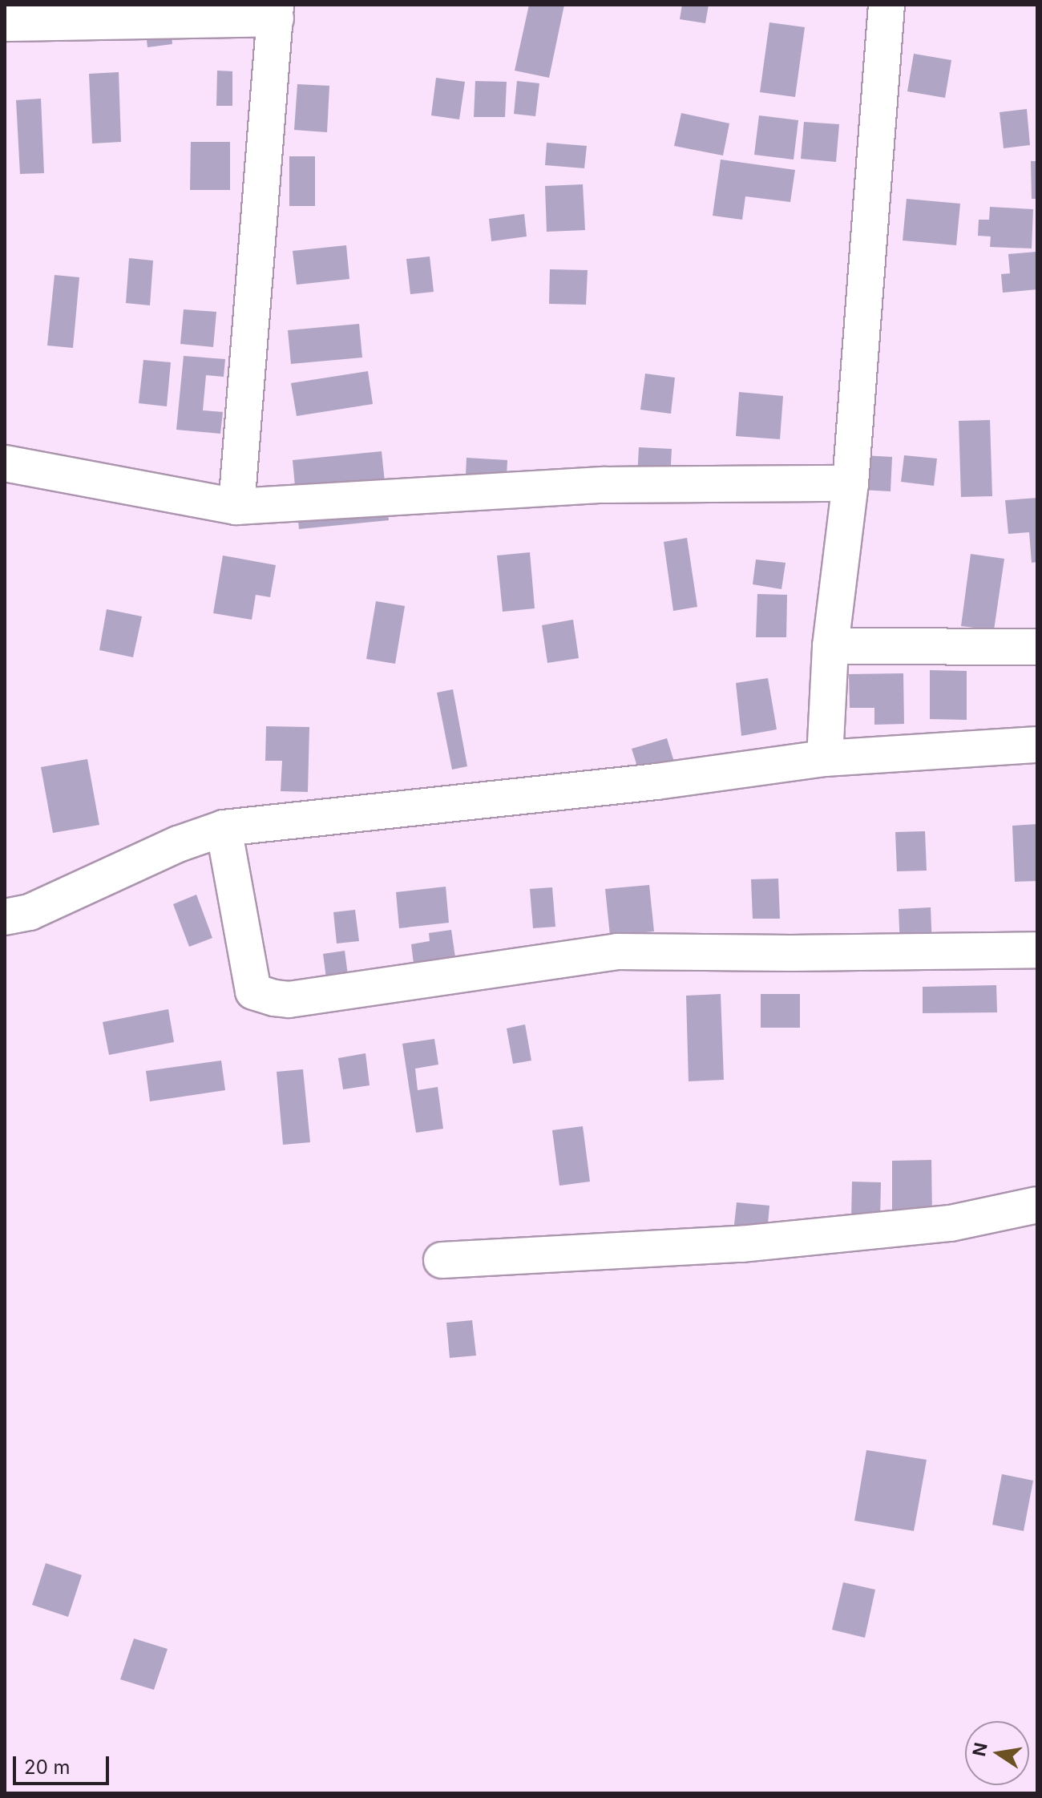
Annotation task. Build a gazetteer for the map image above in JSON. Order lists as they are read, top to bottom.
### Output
{
  "scale_bar": "20 m",
  "north": "left"
}
